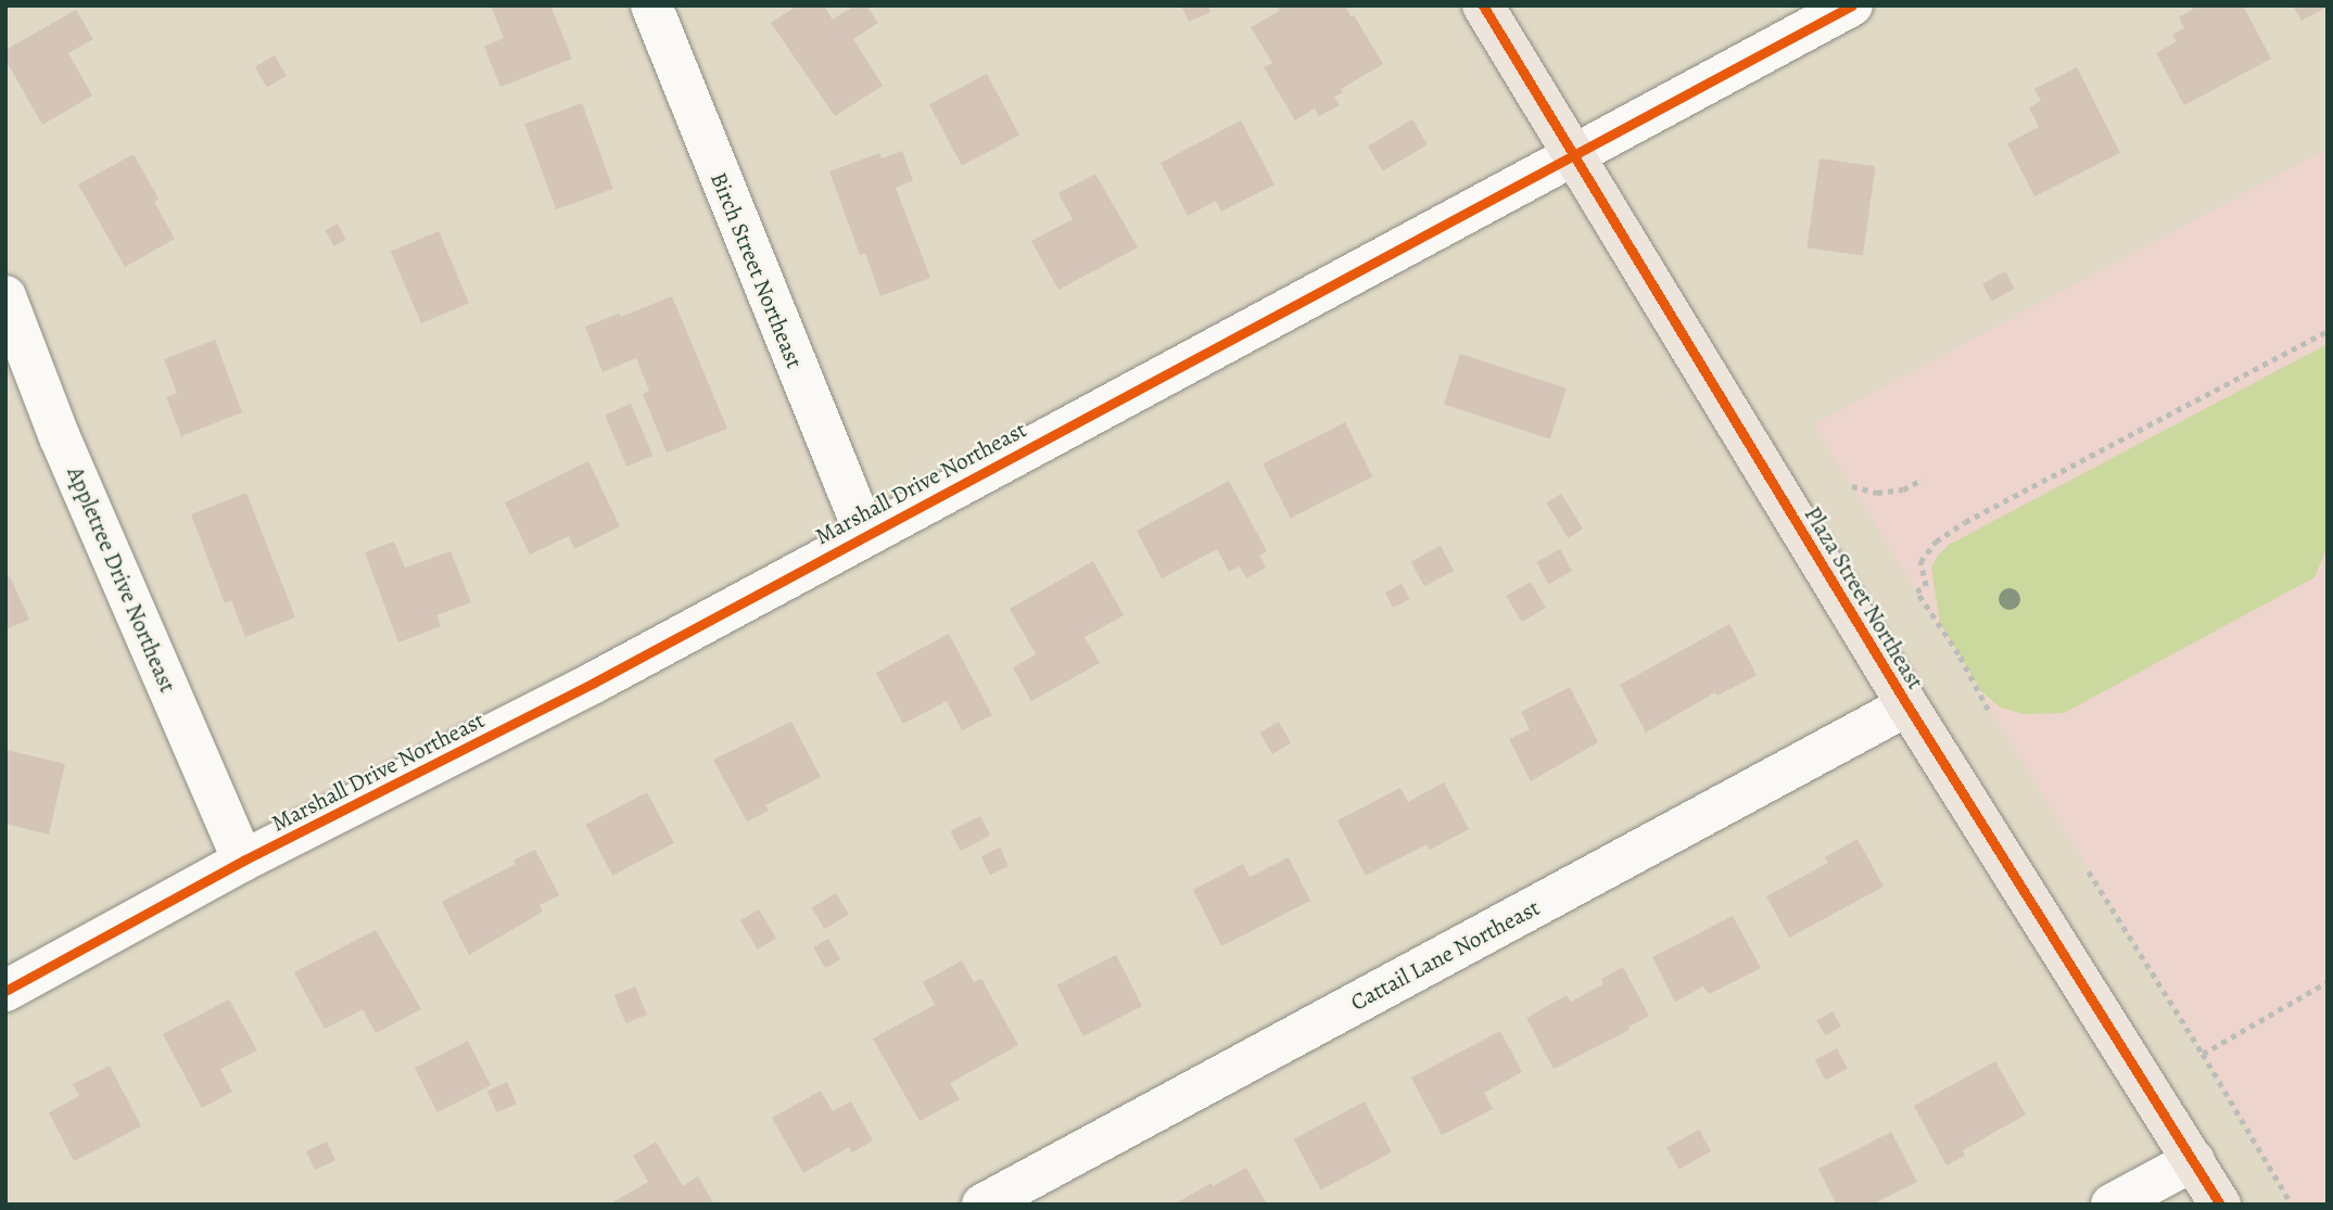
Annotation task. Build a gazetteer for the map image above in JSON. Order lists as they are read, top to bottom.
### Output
{
  "streets": {
    "main road": ["Plaza Street Northeast"],
    "street": [
      "Birch Street Northeast",
      "Marshall Drive Northeast",
      "Appletree Drive Northeast",
      "Cattail Lane Northeast"
    ]
  },
  "crossings": [
    ["Birch Street Northeast", "Marshall Drive Northeast"],
    ["Marshall Drive Northeast", "Appletree Drive Northeast"],
    ["Marshall Drive Northeast", "Plaza Street Northeast"],
    ["Plaza Street Northeast", "Cattail Lane Northeast"]
  ]
}
